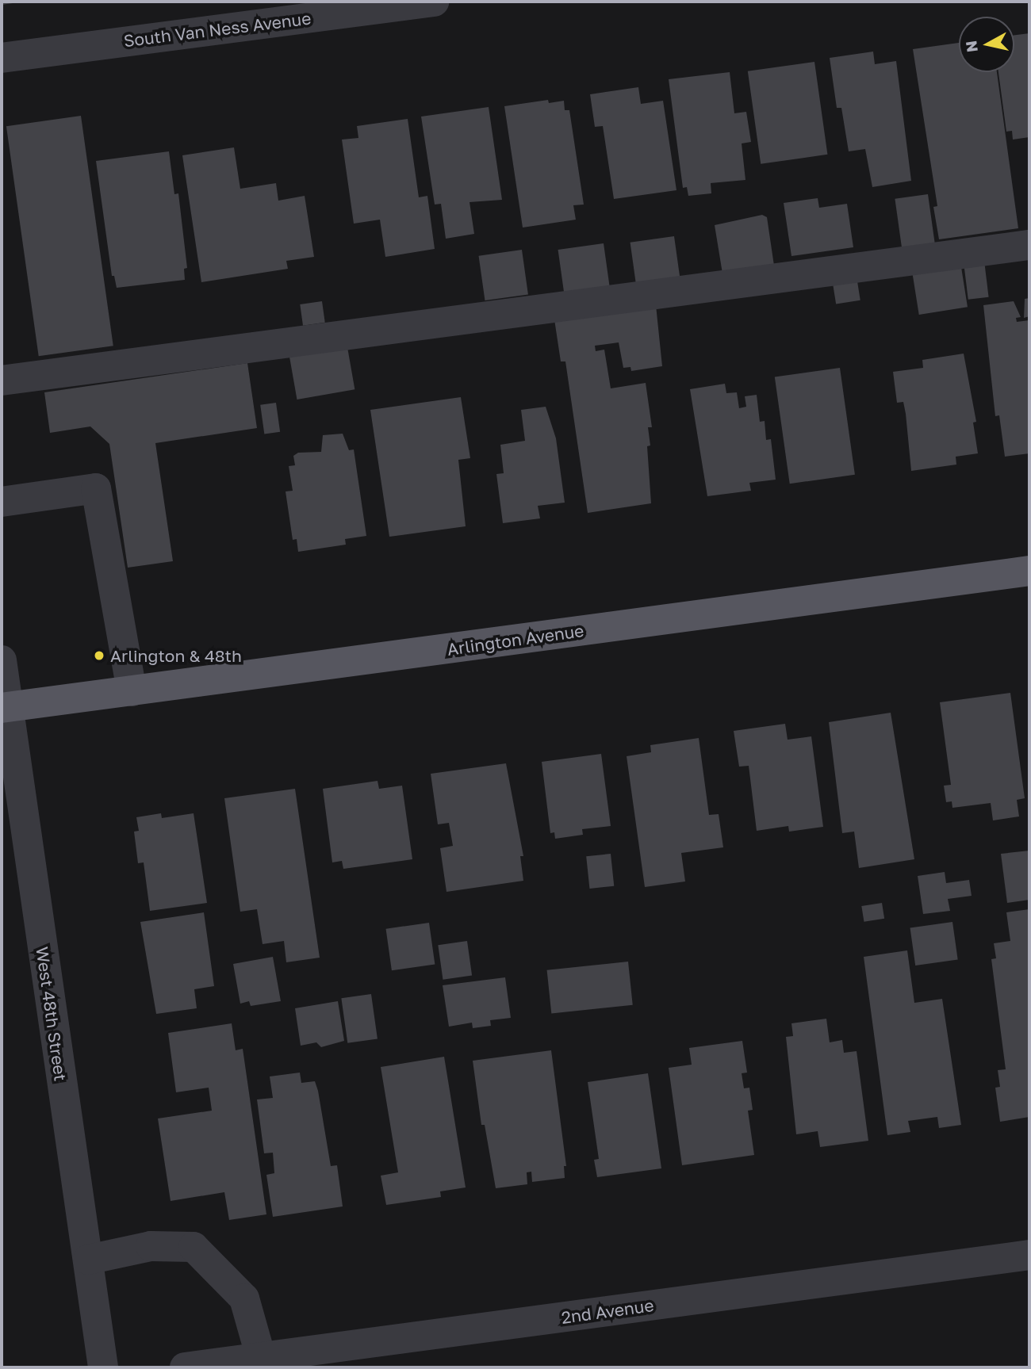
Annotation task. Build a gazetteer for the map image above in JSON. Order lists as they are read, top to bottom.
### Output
{
  "streets": {
    "main road": ["Arlington Avenue"],
    "street": ["South Van Ness Avenue", "West 48th Street", "2nd Avenue"]
  },
  "crossings": [
    ["Arlington Avenue", "West 48th Street"]
  ],
  "places": ["Arlington & 48th"],
  "north": "left"
}
